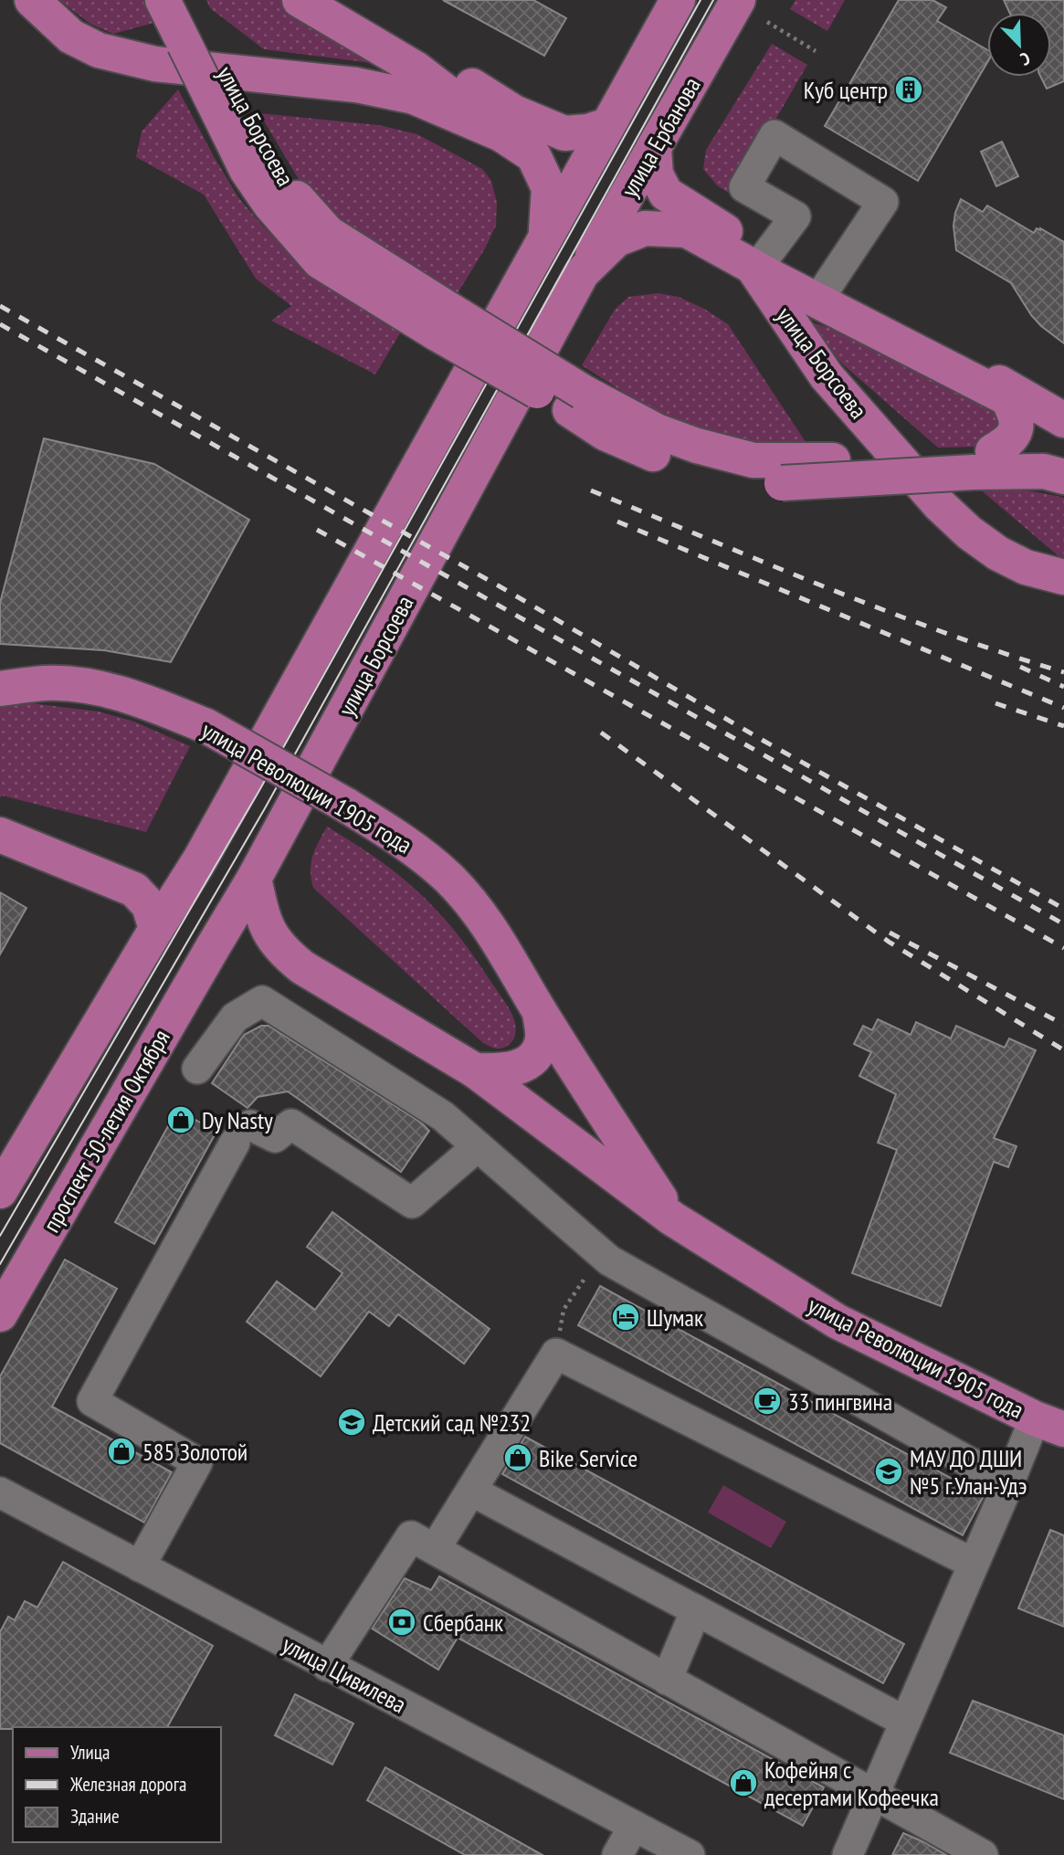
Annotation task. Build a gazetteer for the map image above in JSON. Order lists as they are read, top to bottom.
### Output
{
  "streets": {
    "main road": [
      "улица Борсоева",
      "улица Ербанова",
      "улица Революции 1905 года",
      "проспект 50-летия Октября"
    ],
    "street": ["улица Цивилева"]
  },
  "crossings": [
    ["улица Борсоева", "улица Ербанова"],
    ["улица Борсоева", "улица Революции 1905 года"],
    ["улица Борсоева", "проспект 50-летия Октября"]
  ],
  "places": {
    "building": ["Куб центр"],
    "shop": [
      "Dy Nasty",
      "585 Золотой",
      "Bike Service",
      "Кофейня с десертами Кофеечка"
    ],
    "hotel": ["Шумак"],
    "cafe": ["33 пингвина"],
    "school or university": ["Детский сад №232", "МАУ ДО ДШИ №5 г.Улан-Удэ"],
    "bank": ["Сбербанк"]
  },
  "legend": ["Улица", "Железная дорога", "Здание"],
  "north": "bottom right"
}
